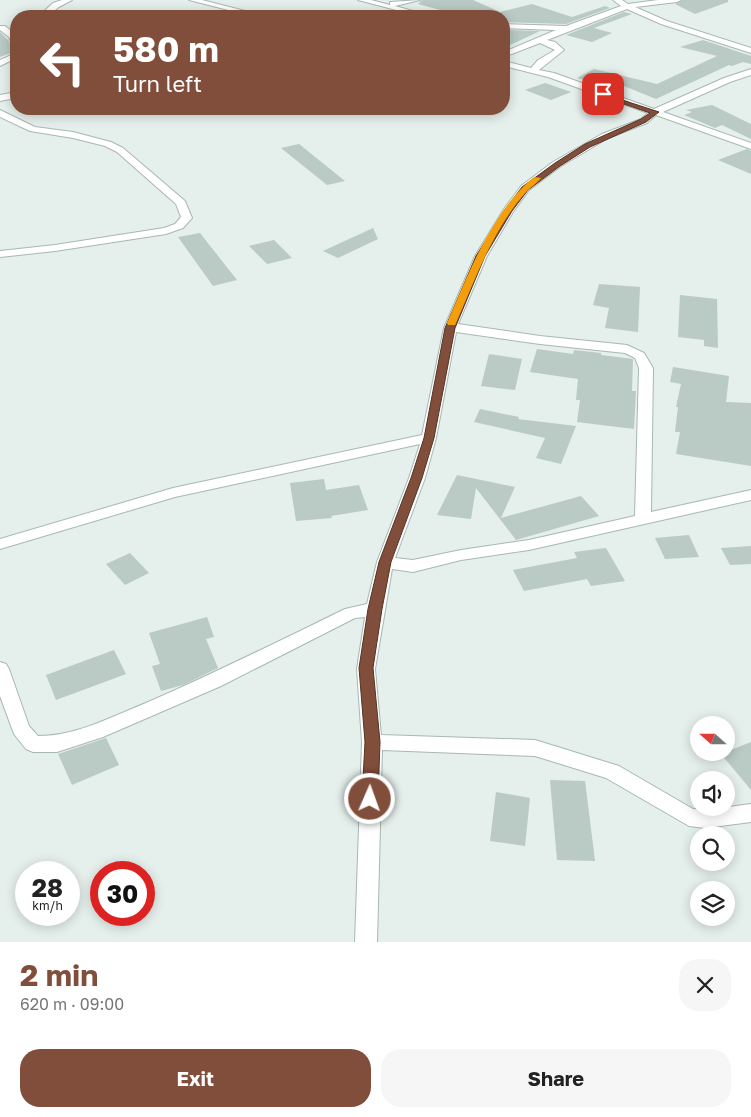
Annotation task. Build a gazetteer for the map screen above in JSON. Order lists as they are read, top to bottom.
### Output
{
  "north": "left",
  "page": {
    "turn": ["580 m", "Turn left"],
    "speed": "28 km/h",
    "limit": "30",
    "heading": ["2 min", "620 m · 09:00"],
    "buttons": ["Exit", "Share"]
  }
}
